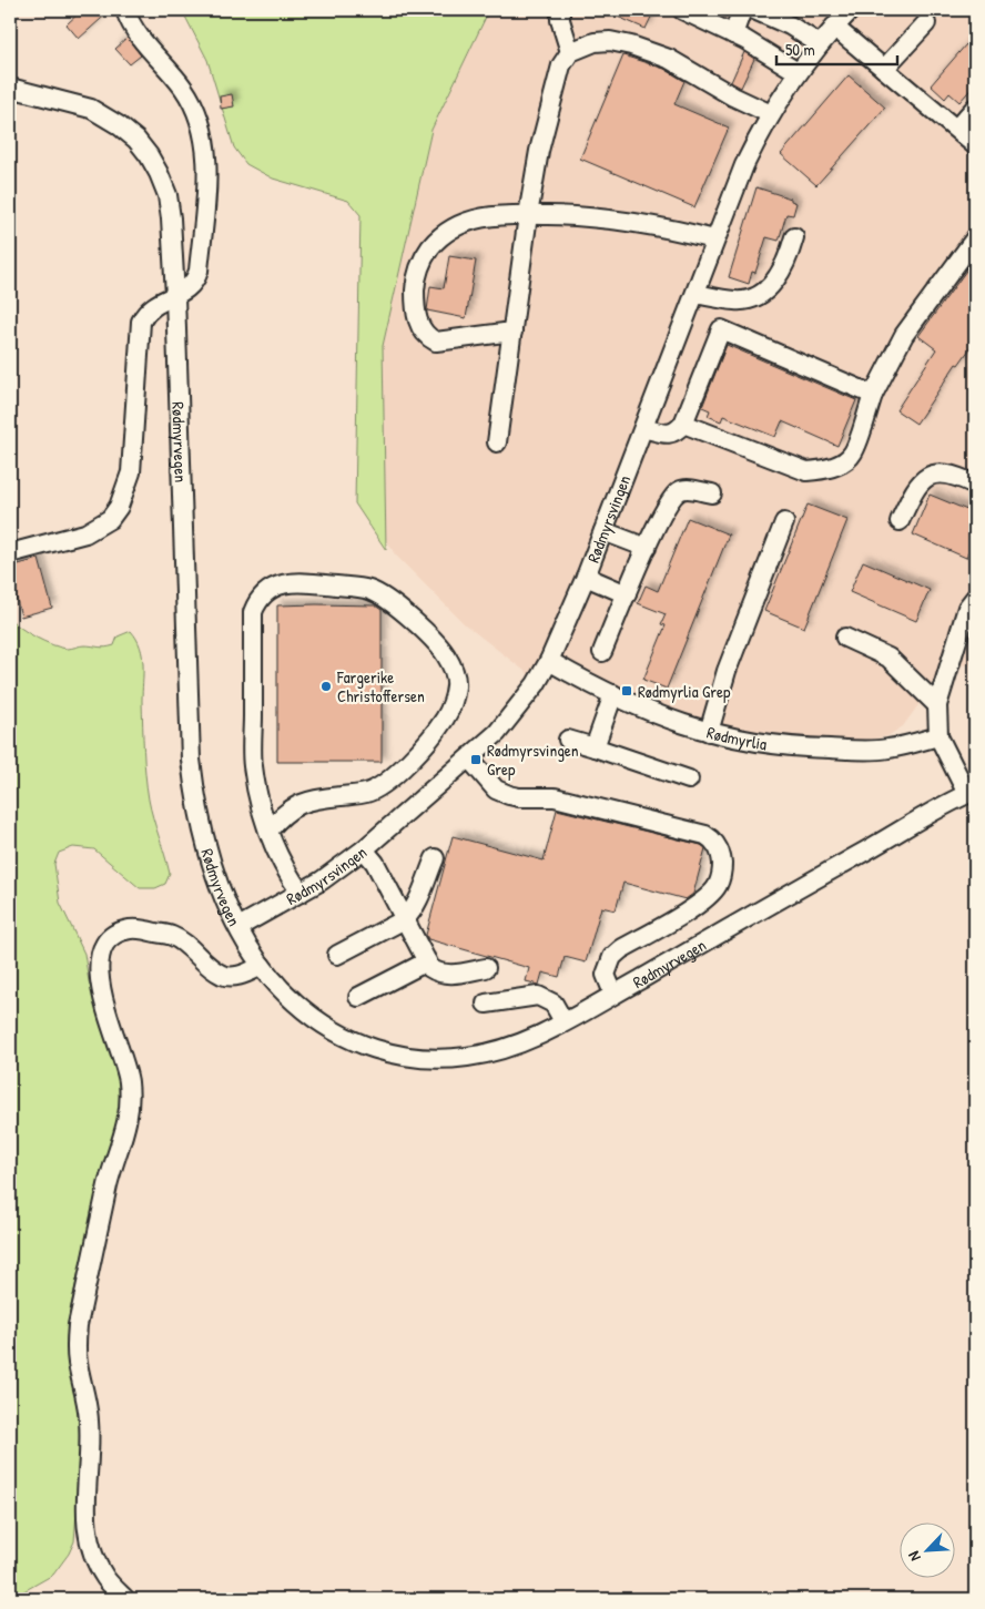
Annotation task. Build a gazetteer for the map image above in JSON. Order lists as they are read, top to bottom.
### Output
{
  "streets": {
    "street": ["Rødmyrvegen", "Rødmyrsvingen", "Rødmyrlia"]
  },
  "crossings": [
    ["Rødmyrvegen", "Rødmyrsvingen"],
    ["Rødmyrsvingen", "Rødmyrlia"]
  ],
  "places": {
    "other": ["Fargerike Christoffersen"],
    "transit": ["Rødmyrlia Grep", "Rødmyrsvingen Grep"]
  },
  "scale_bar": "50 m",
  "north": "bottom left"
}
